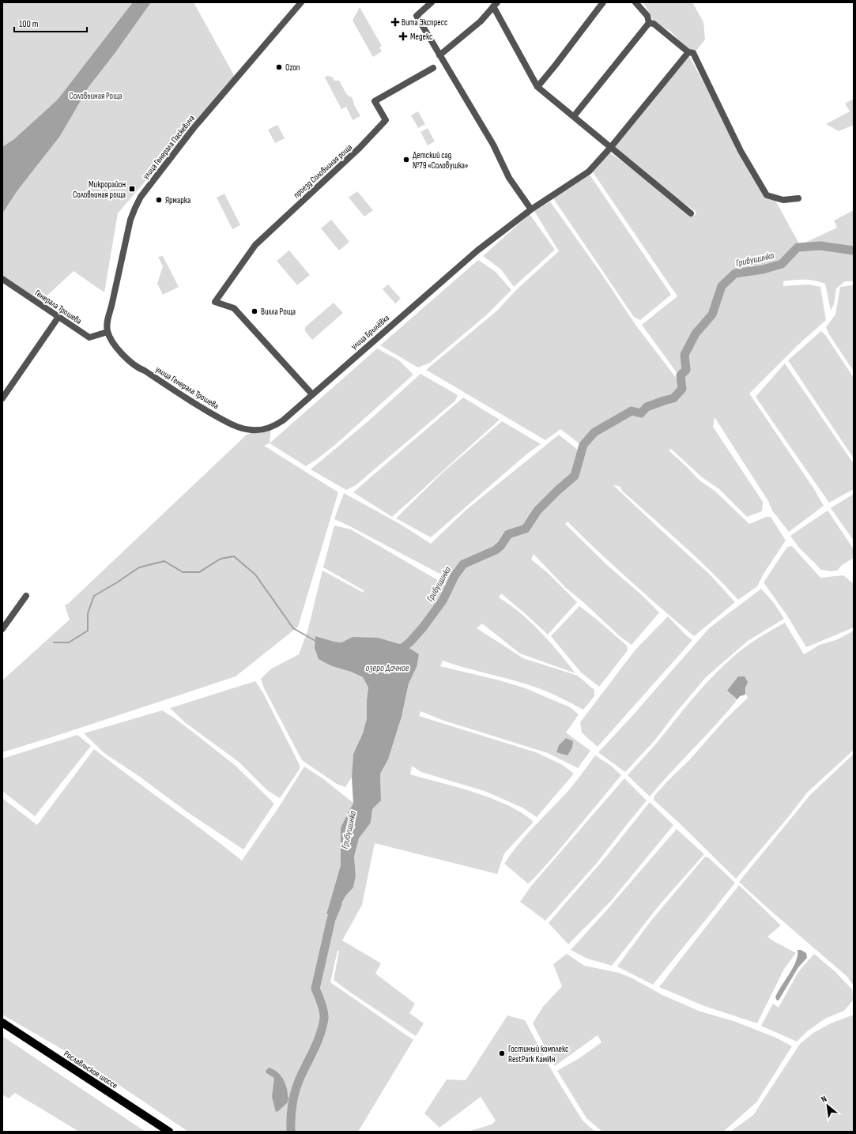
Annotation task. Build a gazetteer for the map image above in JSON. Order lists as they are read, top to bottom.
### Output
{
  "streets": {
    "main road": ["Рославльское шоссе"],
    "street": [
      "улица Генерала Паскевича",
      "проезд Соловьиная роща",
      "Генерала Трошева",
      "улица Брылёвка",
      "улица Генерала Трошева"
    ]
  },
  "crossings": [
    ["улица Генерала Паскевича", "Генерала Трошева"],
    ["улица Генерала Паскевича", "улица Генерала Трошева"],
    ["проезд Соловьиная роща", "улица Брылёвка"],
    ["Генерала Трошева", "улица Генерала Трошева"],
    ["улица Брылёвка", "улица Генерала Трошева"]
  ],
  "water": ["Грибущинка", "озеро Дачное"],
  "parks": ["Соловьиная Роща"],
  "places": {
    "health": ["Вита Экспресс", "Медекс"],
    "other": [
      "Ozon",
      "Детский сад №79 «Соловушка»",
      "Ярмарка",
      "Вилла Роща",
      "Гостиный комплекс RestPark КамИн"
    ],
    "transit": ["Микрорайон Соловьиная роща"]
  },
  "scale_bar": "100 m",
  "north": "top left"
}
